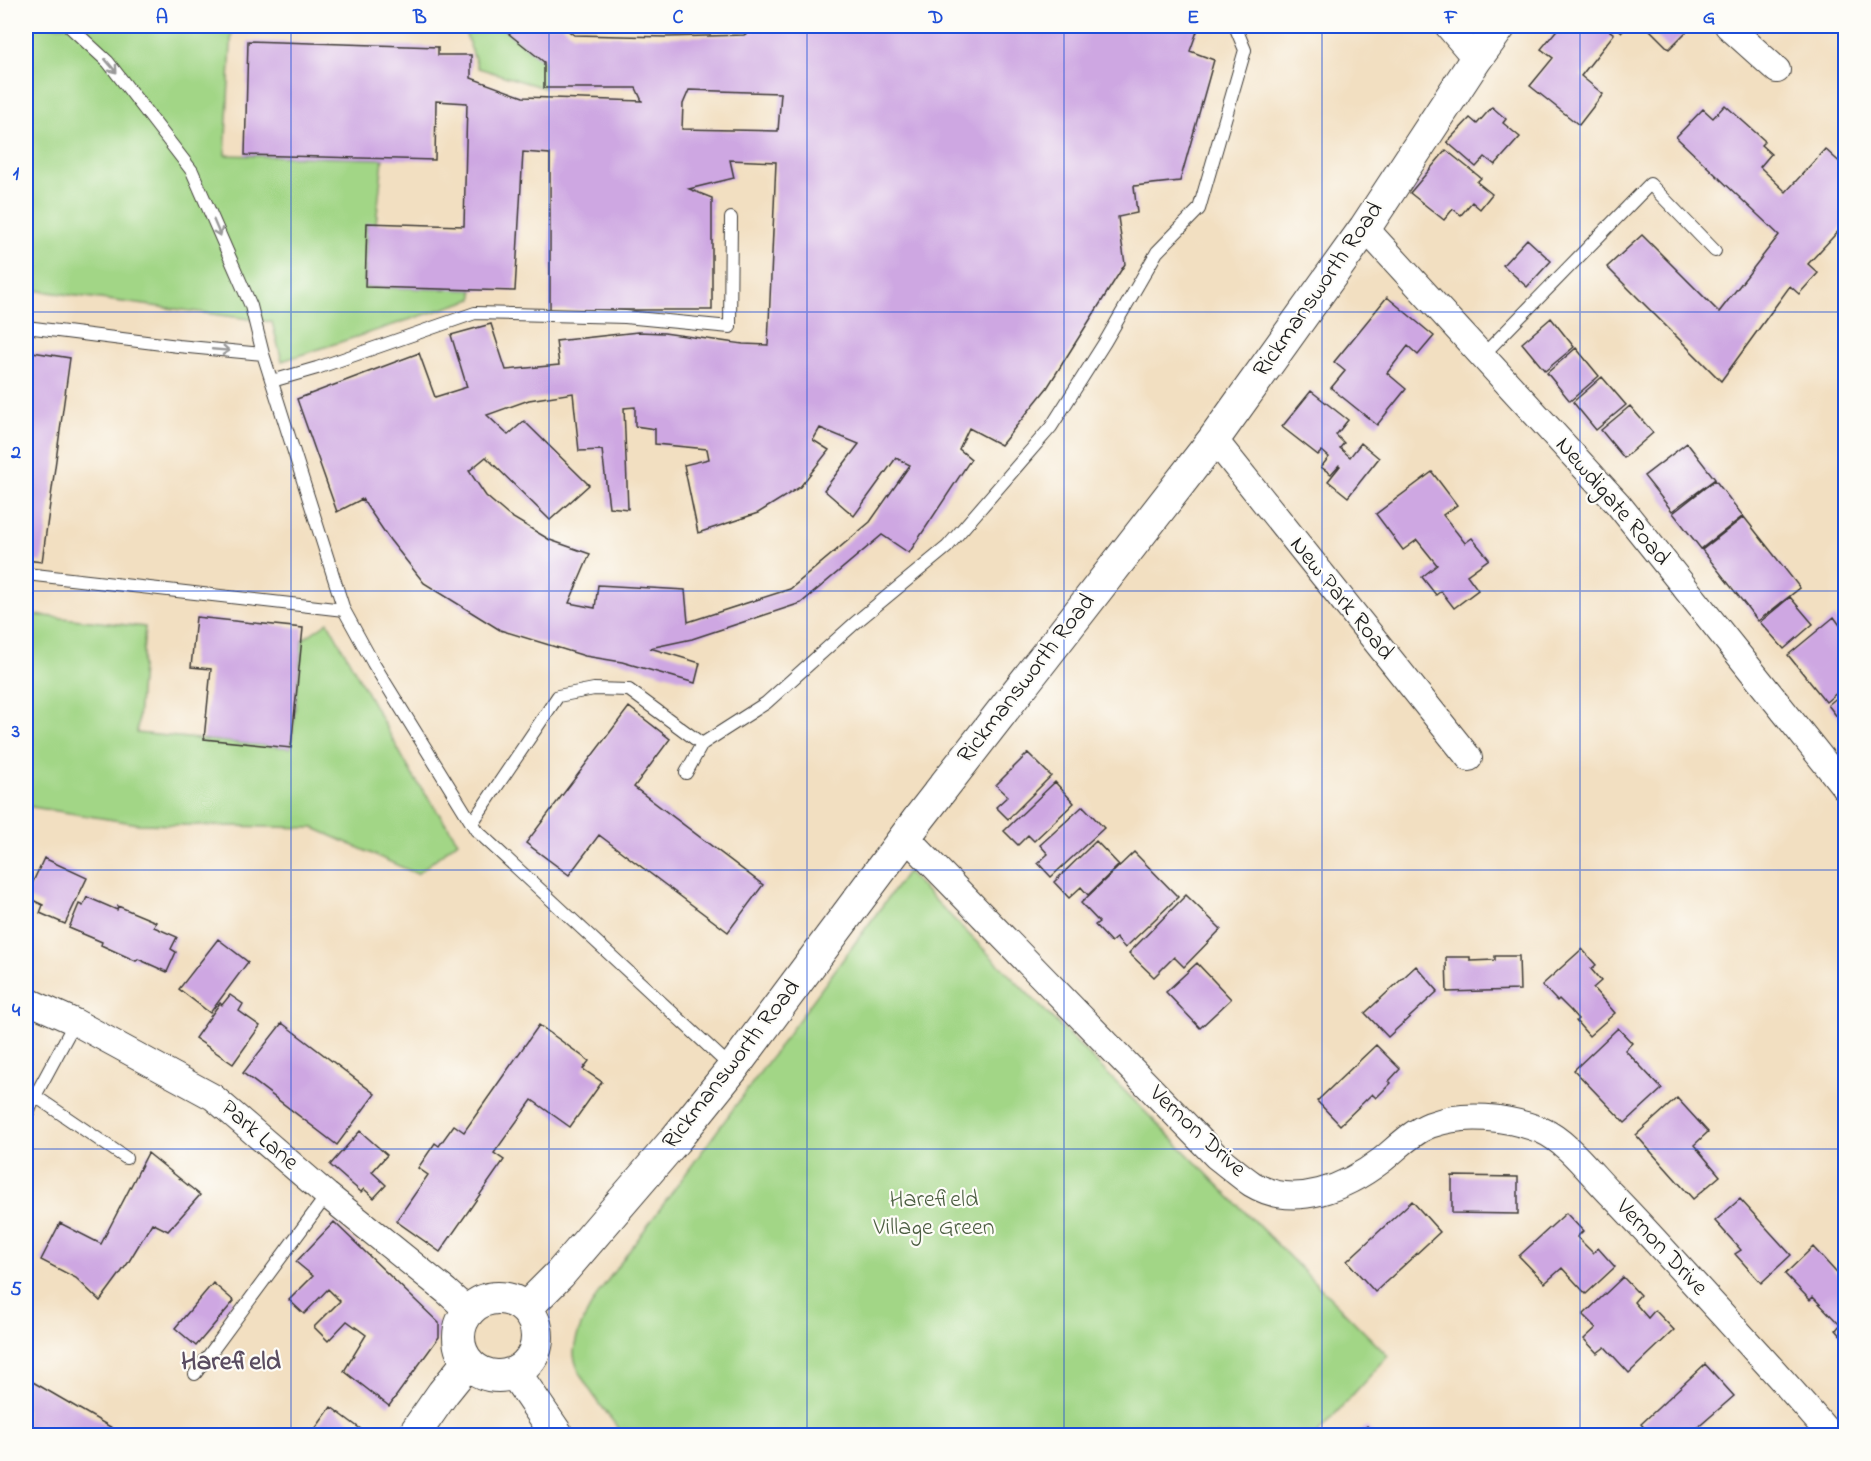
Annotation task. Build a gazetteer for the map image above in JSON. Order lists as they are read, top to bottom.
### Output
{
  "streets": {
    "street": [
      "Rickmansworth Road",
      "Newdigate Road",
      "New Park Road",
      "Vernon Drive",
      "Park Lane"
    ]
  },
  "crossings": [
    ["Rickmansworth Road", "Newdigate Road"],
    ["Rickmansworth Road", "New Park Road"],
    ["Rickmansworth Road", "Vernon Drive"],
    ["Rickmansworth Road", "Park Lane"]
  ],
  "districts": ["Harefield"],
  "parks": ["Harefield Village Green"],
  "grid": {
    "columns": [
      "A",
      "B",
      "C",
      "D",
      "E",
      "F",
      "G"
    ],
    "rows": [
      "1",
      "2",
      "3",
      "4",
      "5"
    ]
  }
}
